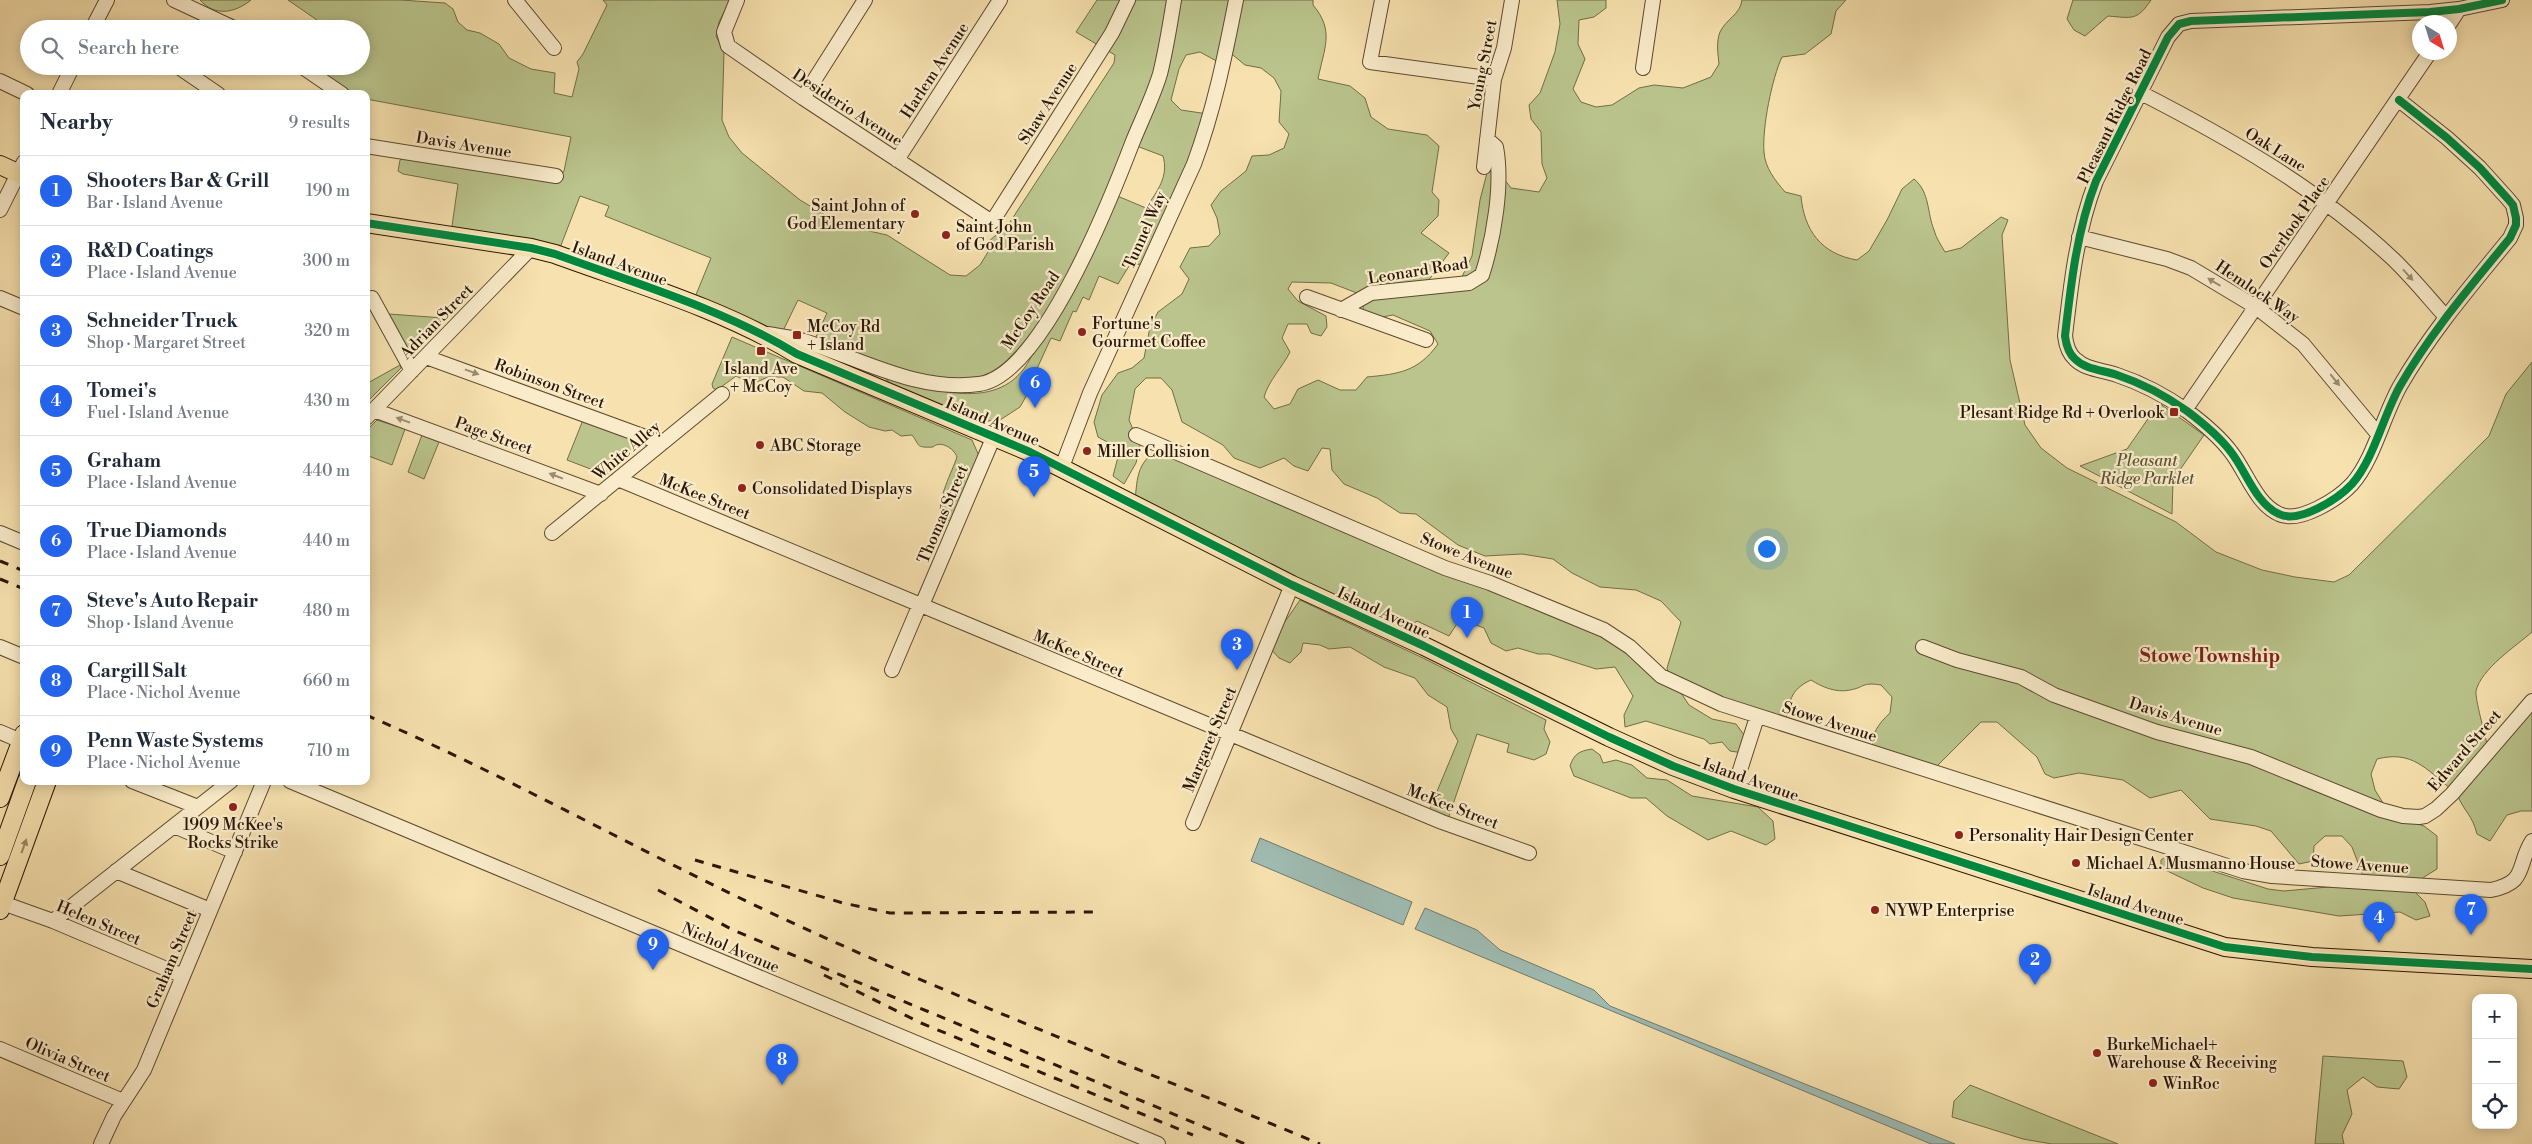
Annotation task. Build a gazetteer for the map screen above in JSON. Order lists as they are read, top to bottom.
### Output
{
  "streets": {
    "main road": ["Island Avenue"],
    "street": [
      "Young Street",
      "Harlem Avenue",
      "Shaw Avenue",
      "Desiderio Avenue",
      "Pleasant Ridge Road",
      "Davis Avenue",
      "Oak Lane",
      "Overlook Place",
      "Tunnel Way",
      "Leonard Road",
      "Hemlock Way",
      "McCoy Road",
      "Adrian Street",
      "Robinson Street",
      "Page Street",
      "White Alley",
      "McKee Street",
      "Thomas Street",
      "Stowe Avenue",
      "Margaret Street",
      "Edward Street",
      "Helen Street",
      "Nichol Avenue",
      "Graham Street",
      "Olivia Street"
    ]
  },
  "crossings": [
    ["Young Street", "Leonard Road"],
    ["Harlem Avenue", "Desiderio Avenue"],
    ["Shaw Avenue", "Desiderio Avenue"],
    ["Pleasant Ridge Road", "Oak Lane"],
    ["Pleasant Ridge Road", "Overlook Place"],
    ["Pleasant Ridge Road", "Hemlock Way"],
    ["Davis Avenue", "Edward Street"],
    ["Oak Lane", "Overlook Place"],
    ["Overlook Place", "Hemlock Way"],
    ["Tunnel Way", "Island Avenue"],
    ["Island Avenue", "McCoy Road"],
    ["Island Avenue", "Adrian Street"],
    ["Island Avenue", "Thomas Street"],
    ["Island Avenue", "Margaret Street"],
    ["Adrian Street", "Robinson Street"],
    ["Adrian Street", "Page Street"],
    ["Robinson Street", "White Alley"],
    ["Page Street", "White Alley"],
    ["White Alley", "McKee Street"],
    ["McKee Street", "Thomas Street"],
    ["McKee Street", "Margaret Street"],
    ["Helen Street", "Graham Street"],
    ["Graham Street", "Olivia Street"]
  ],
  "one_way": ["Oak Lane", "Robinson Street", "Page Street"],
  "districts": ["Stowe Township"],
  "parks": ["Pleasant Ridge Parklet"],
  "places": {
    "other": [
      "Saint John of God Elementary",
      "Saint John of God Parish",
      "Fortune's Gourmet Coffee",
      "ABC Storage",
      "Miller Collision",
      "Consolidated Displays",
      "1909 McKee's Rocks Strike",
      "Personality Hair Design Center",
      "Michael A. Musmanno House",
      "NYWP Enterprise",
      "BurkeMichael+ Warehouse & Receiving",
      "WinRoc"
    ],
    "transit": ["McCoy Rd + Island", "Island Ave + McCoy", "Plesant Ridge Rd + Overlook"]
  },
  "north": "bottom right",
  "page": {
    "search": "Search here",
    "heading": ["Nearby", "9 results"],
    "list": [
      {
        "mark": "1",
        "name": "Shooters Bar & Grill",
        "note": "Bar · Island Avenue",
        "value": "190 m"
      },
      {
        "mark": "2",
        "name": "R&D Coatings",
        "note": "Place · Island Avenue",
        "value": "300 m"
      },
      {
        "mark": "3",
        "name": "Schneider Truck",
        "note": "Shop · Margaret Street",
        "value": "320 m"
      },
      {
        "mark": "4",
        "name": "Tomei's",
        "note": "Fuel · Island Avenue",
        "value": "430 m"
      },
      {
        "mark": "5",
        "name": "Graham",
        "note": "Place · Island Avenue",
        "value": "440 m"
      },
      {
        "mark": "6",
        "name": "True Diamonds",
        "note": "Place · Island Avenue",
        "value": "440 m"
      },
      {
        "mark": "7",
        "name": "Steve's Auto Repair",
        "note": "Shop · Island Avenue",
        "value": "480 m"
      },
      {
        "mark": "8",
        "name": "Cargill Salt",
        "note": "Place · Nichol Avenue",
        "value": "660 m"
      },
      {
        "mark": "9",
        "name": "Penn Waste Systems",
        "note": "Place · Nichol Avenue",
        "value": "710 m"
      }
    ],
    "pins": [
      "6",
      "5",
      "1",
      "3",
      "7",
      "4",
      "9",
      "2",
      "8"
    ],
    "map_buttons": ["+", "−"]
  }
}
